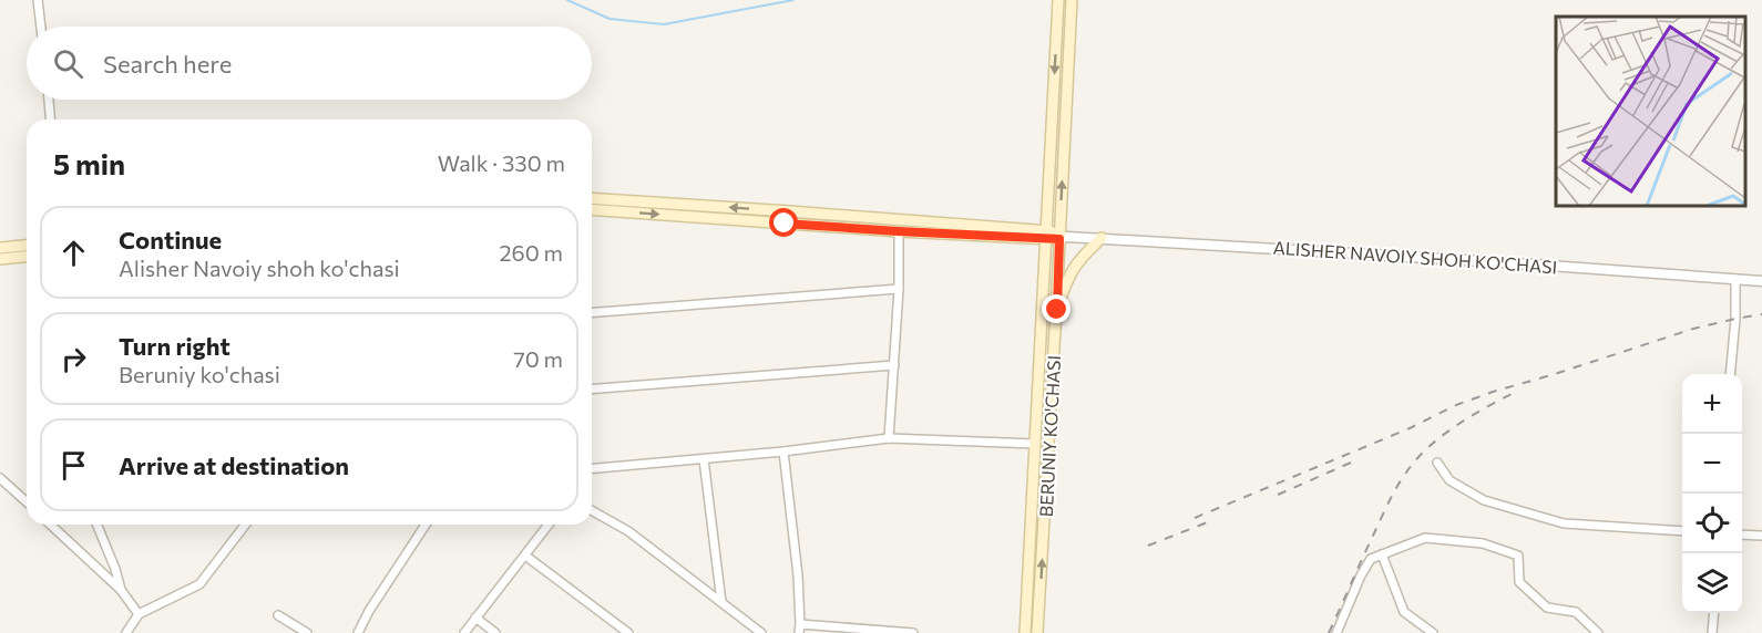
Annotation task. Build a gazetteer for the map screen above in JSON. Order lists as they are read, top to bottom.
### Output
{
  "streets": {
    "main road": ["ALISHER NAVOIY SHOH KO'CHASI", "BERUNIY KO'CHASI"]
  },
  "crossings": [
    ["ALISHER NAVOIY SHOH KO'CHASI", "BERUNIY KO'CHASI"]
  ],
  "page": {
    "search": "Search here",
    "heading": ["5 min", "Walk · 330 m"],
    "list": [
      ["Continue", "Alisher Navoiy shoh ko'chasi", "260 m"],
      ["Turn right", "Beruniy ko'chasi", "70 m"],
      "Arrive at destination"
    ],
    "map_buttons": ["+", "−"]
  }
}
